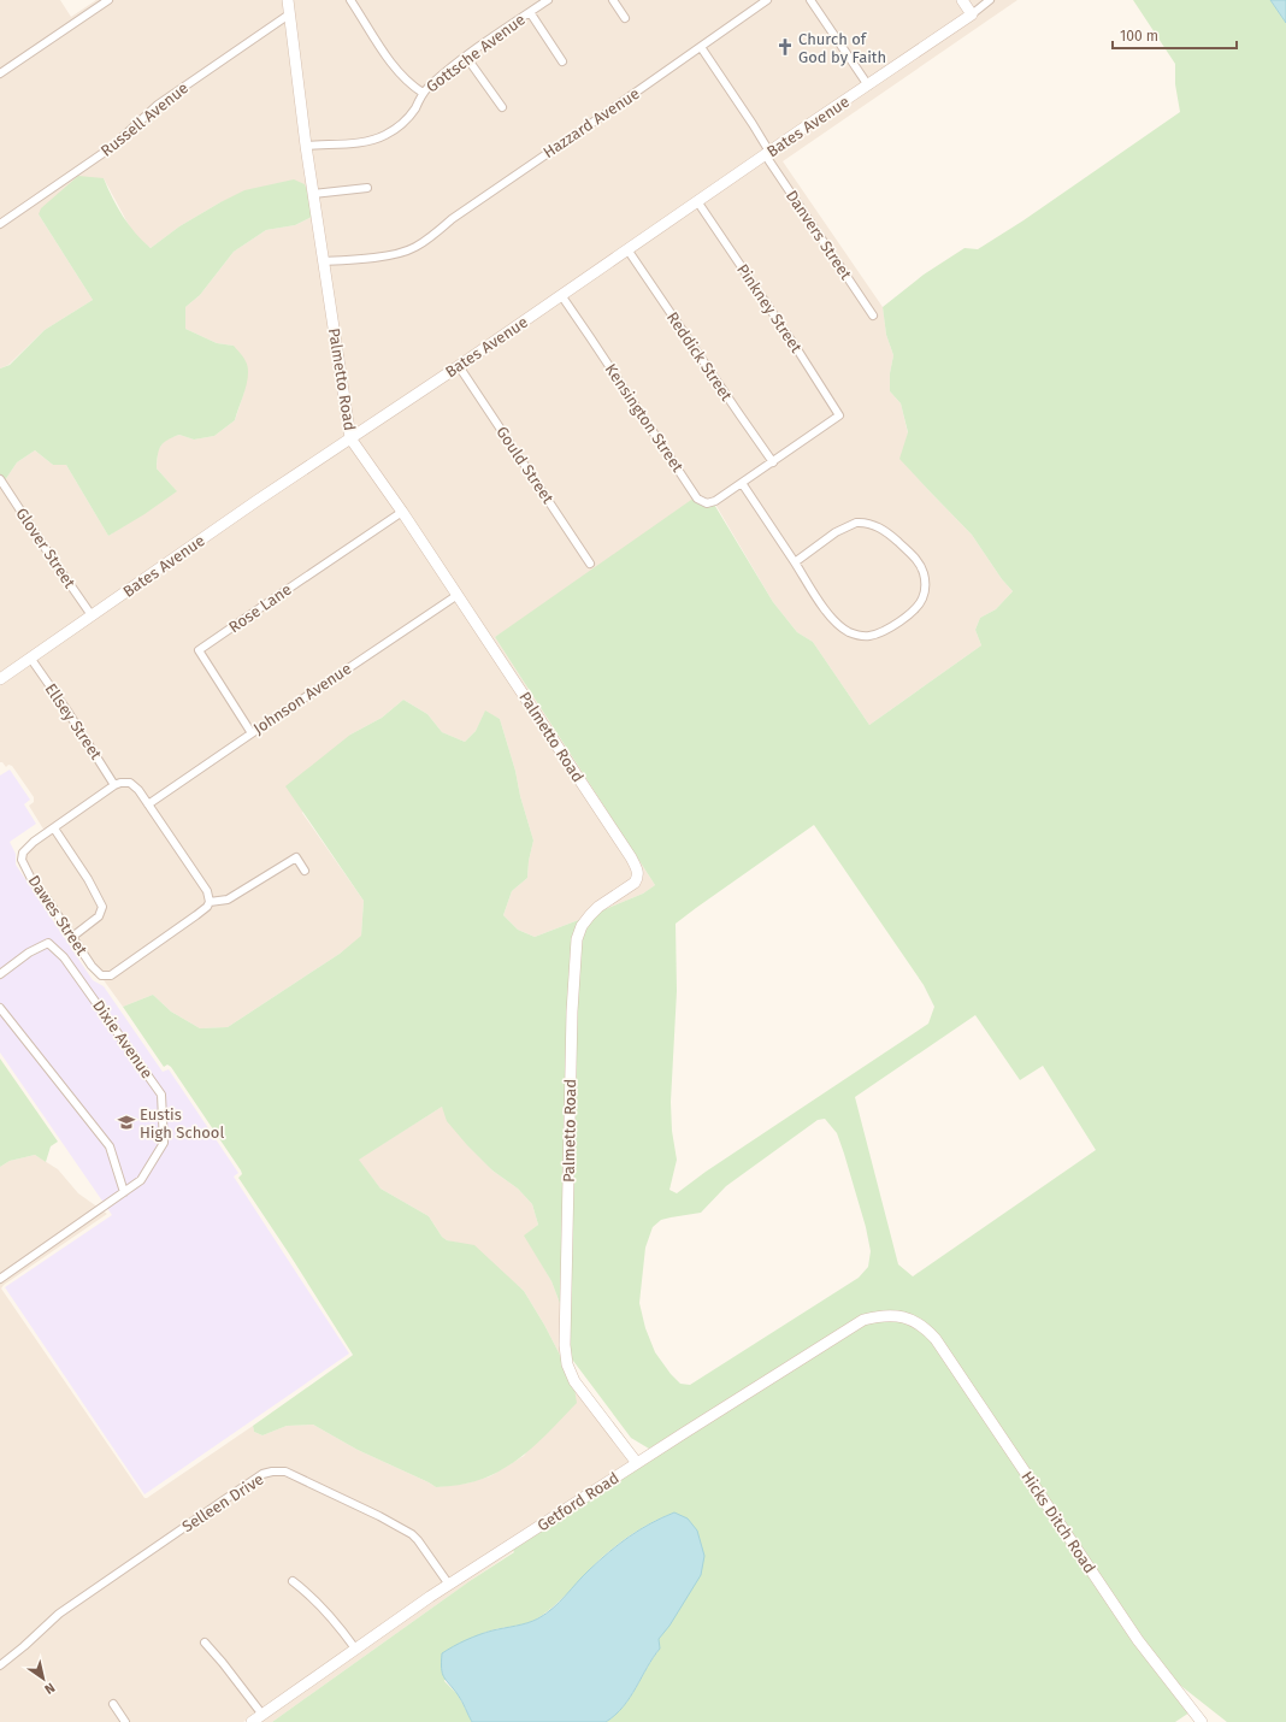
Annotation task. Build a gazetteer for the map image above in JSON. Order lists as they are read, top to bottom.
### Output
{
  "streets": {
    "street": [
      "Gottsche Avenue",
      "Russell Avenue",
      "Hazzard Avenue",
      "Bates Avenue",
      "Danvers Street",
      "Pinkney Street",
      "Reddick Street",
      "Palmetto Road",
      "Kensington Street",
      "Gould Street",
      "Glover Street",
      "Rose Lane",
      "Johnson Avenue",
      "Ellsey Street",
      "Dawes Street",
      "Dixie Avenue",
      "Getford Road",
      "Selleen Drive",
      "Hicks Ditch Road"
    ]
  },
  "crossings": [
    ["Gottsche Avenue", "Palmetto Road"],
    ["Russell Avenue", "Palmetto Road"],
    ["Hazzard Avenue", "Danvers Street"],
    ["Hazzard Avenue", "Palmetto Road"],
    ["Bates Avenue", "Danvers Street"],
    ["Bates Avenue", "Pinkney Street"],
    ["Bates Avenue", "Reddick Street"],
    ["Bates Avenue", "Palmetto Road"],
    ["Bates Avenue", "Kensington Street"],
    ["Bates Avenue", "Gould Street"],
    ["Bates Avenue", "Glover Street"],
    ["Bates Avenue", "Ellsey Street"],
    ["Pinkney Street", "Kensington Street"],
    ["Reddick Street", "Kensington Street"],
    ["Palmetto Road", "Rose Lane"],
    ["Palmetto Road", "Johnson Avenue"],
    ["Palmetto Road", "Getford Road"],
    ["Rose Lane", "Johnson Avenue"],
    ["Getford Road", "Selleen Drive"],
    ["Getford Road", "Hicks Ditch Road"]
  ],
  "places": {
    "church": ["Church of God by Faith"],
    "school or university": ["Eustis High School"]
  },
  "scale_bar": "100 m",
  "north": "bottom right"
}
